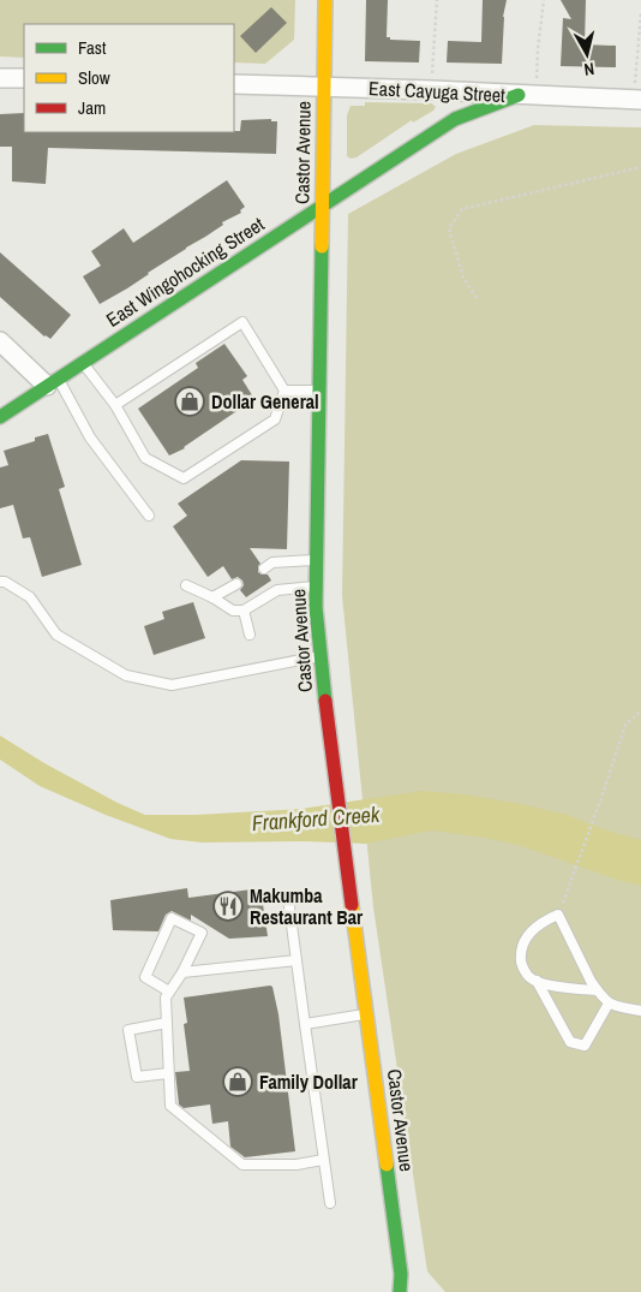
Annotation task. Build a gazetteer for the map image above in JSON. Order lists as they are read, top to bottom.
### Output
{
  "streets": {
    "main road": ["Castor Avenue", "East Wingohocking Street"],
    "street": ["East Cayuga Street"]
  },
  "crossings": [
    ["East Cayuga Street", "Castor Avenue"],
    ["East Cayuga Street", "East Wingohocking Street"],
    ["Castor Avenue", "East Wingohocking Street"]
  ],
  "water": ["Frankford Creek"],
  "places": {
    "shop": ["Dollar General", "Family Dollar"],
    "restaurant": ["Makumba Restaurant Bar"]
  },
  "legend": ["Fast", "Slow", "Jam"],
  "north": "bottom"
}
